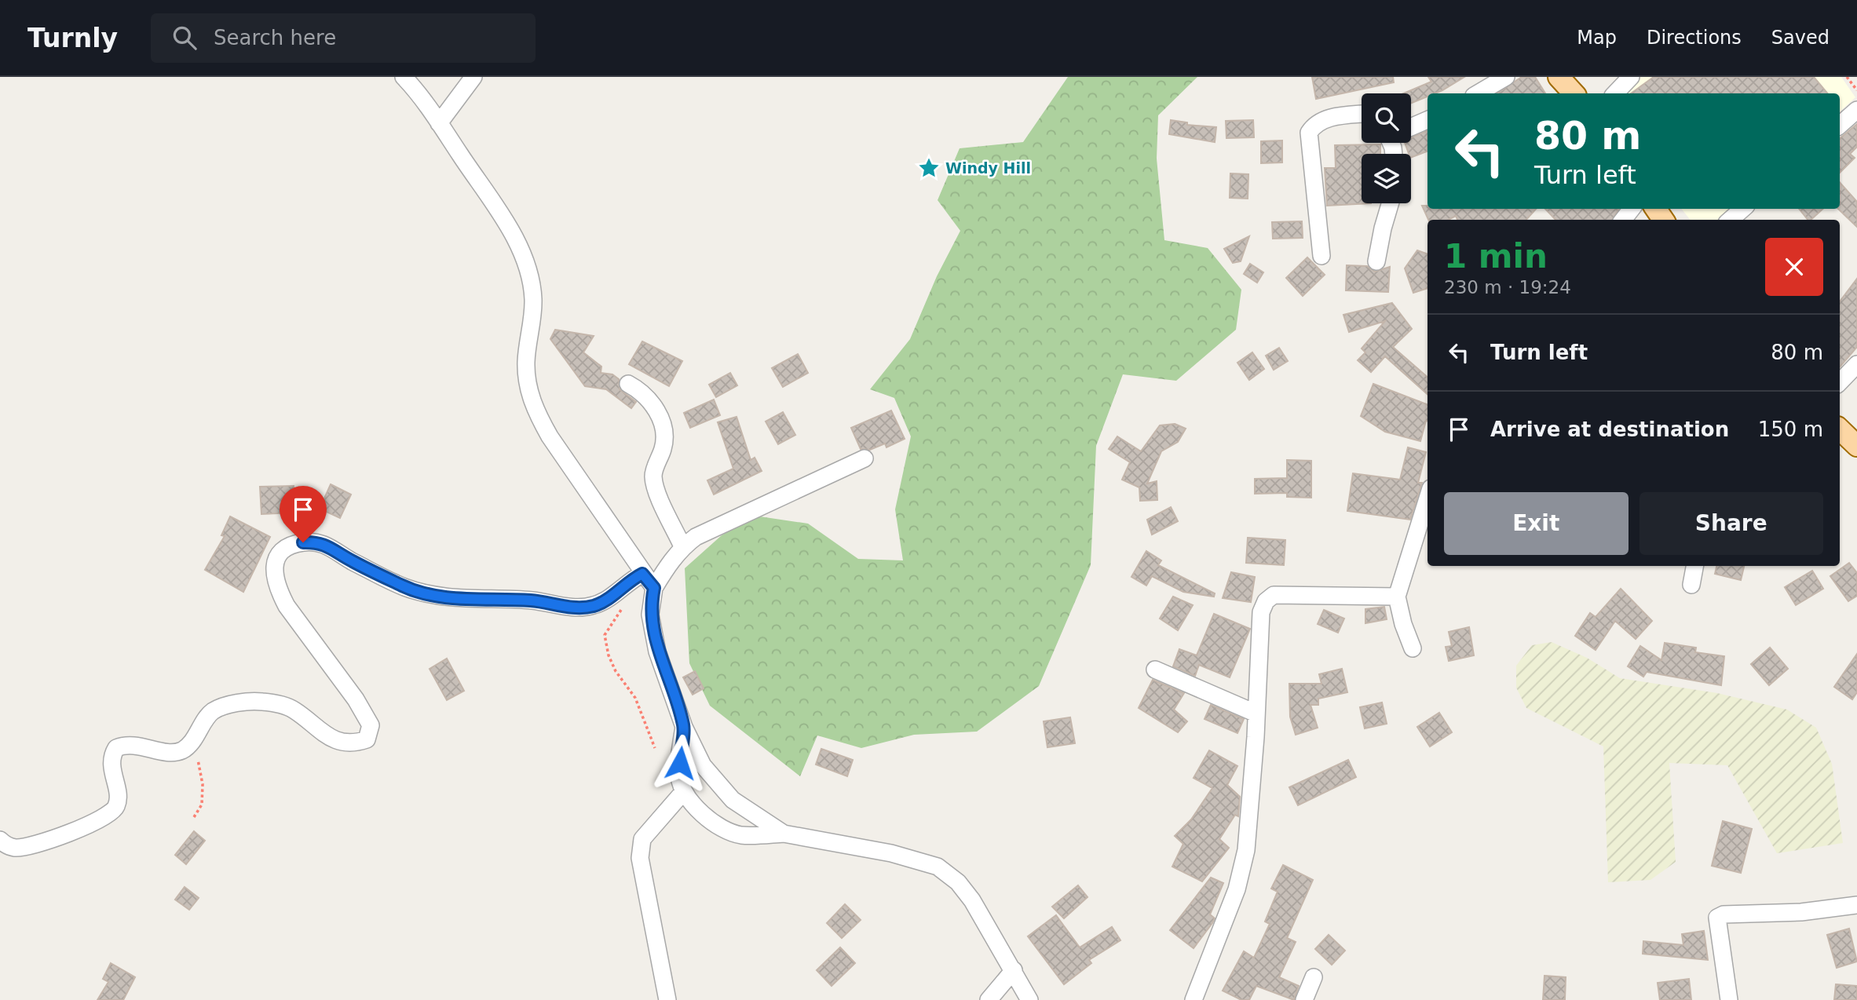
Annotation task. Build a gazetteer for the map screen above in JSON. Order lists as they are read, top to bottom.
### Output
{
  "places": {
    "place": ["Windy Hill"]
  },
  "page": {
    "header": "Turnly",
    "search": "Search here",
    "nav": ["Map", "Directions", "Saved"],
    "turn": ["80 m", "Turn left"],
    "heading": ["1 min", "230 m · 19:24"],
    "list": [
      {
        "name": "Turn left",
        "value": "80 m"
      },
      {
        "name": "Arrive at destination",
        "value": "150 m"
      }
    ],
    "buttons": ["Exit", "Share"]
  }
}
